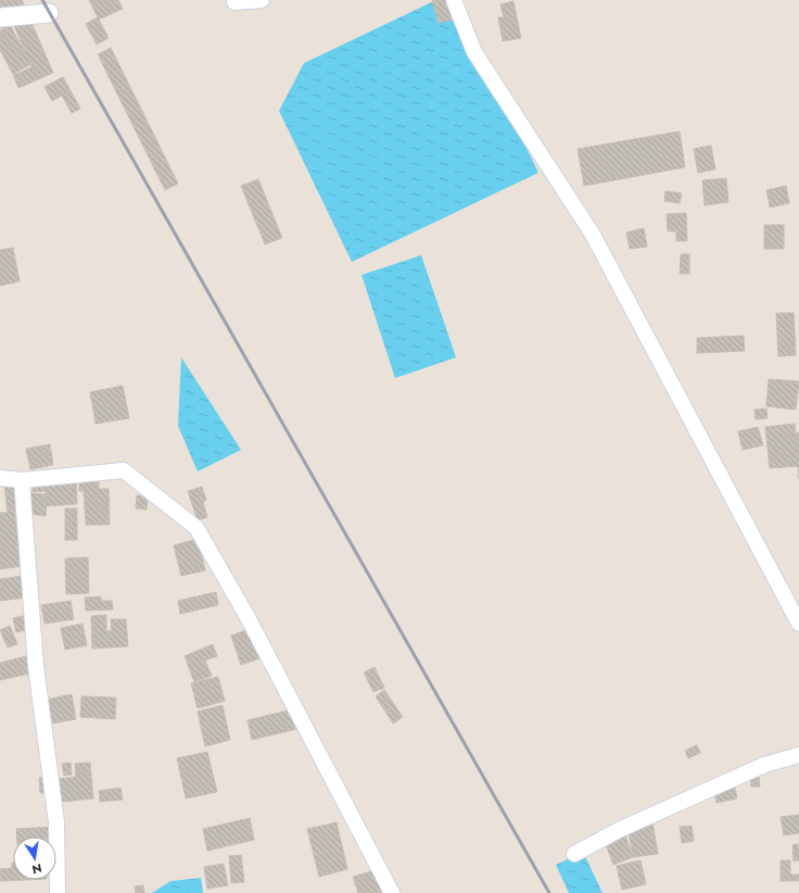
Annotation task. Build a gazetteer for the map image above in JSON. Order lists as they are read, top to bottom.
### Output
{
  "north": "bottom"
}
